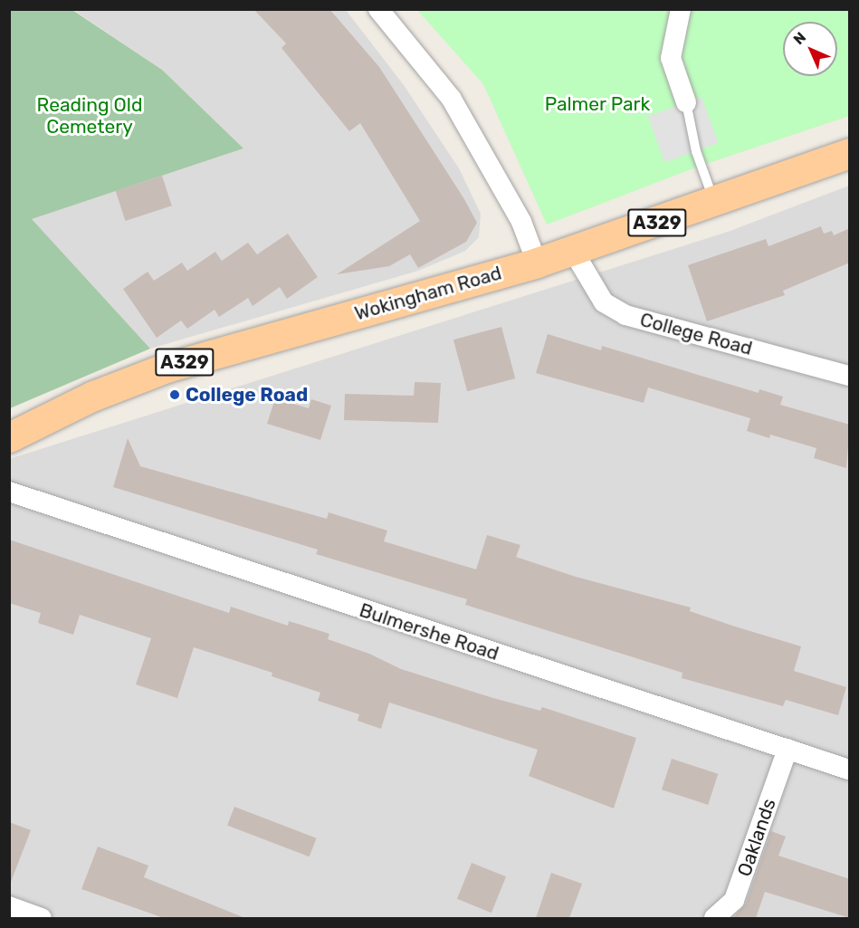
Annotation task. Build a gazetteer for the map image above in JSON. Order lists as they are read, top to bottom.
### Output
{
  "streets": {
    "main road": ["A329", "Wokingham Road"],
    "street": ["College Road", "Bulmershe Road", "Oaklands"]
  },
  "crossings": [
    ["Wokingham Road", "College Road"],
    ["Bulmershe Road", "Oaklands"]
  ],
  "parks": ["Palmer Park", "Reading Old Cemetery"],
  "places": ["College Road"],
  "north": "top left"
}
